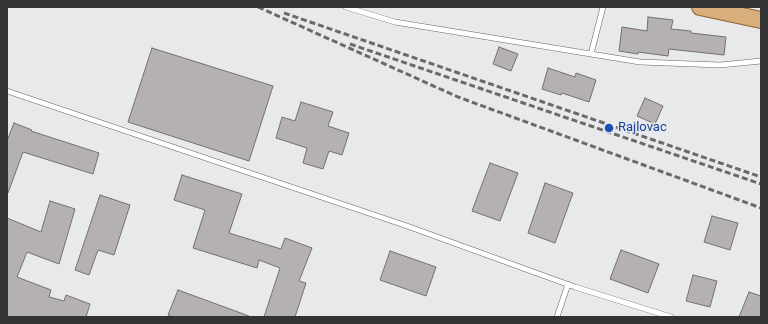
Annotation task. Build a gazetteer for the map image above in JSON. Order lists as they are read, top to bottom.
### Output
{
  "places": ["Rajlovac"]
}
